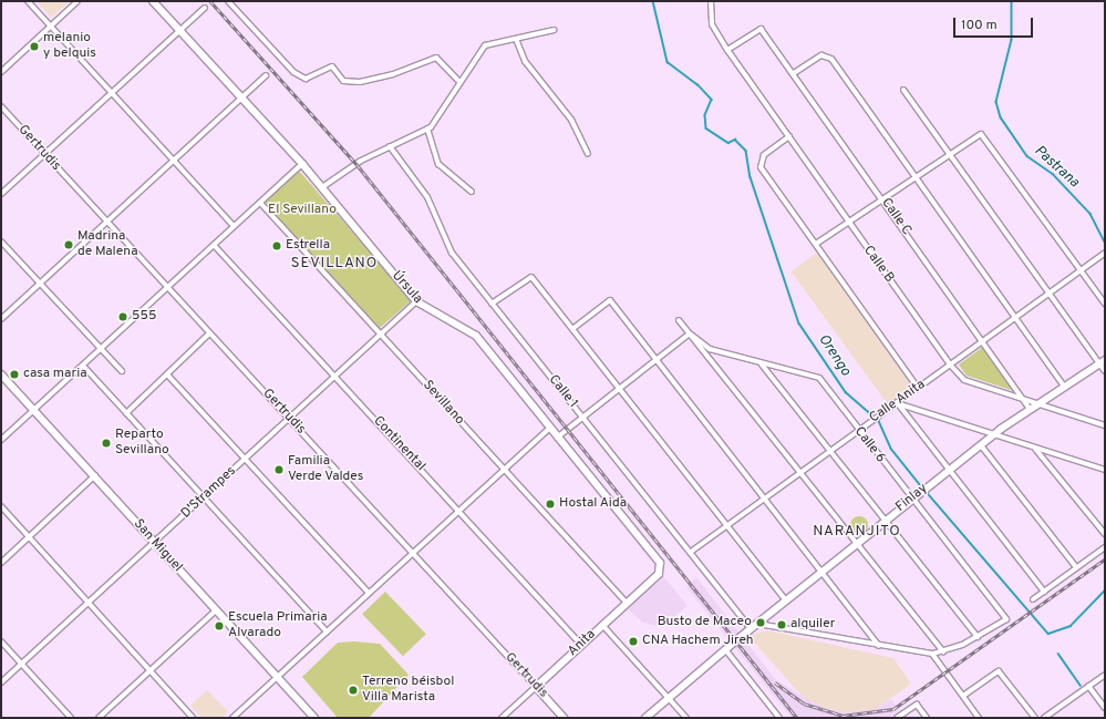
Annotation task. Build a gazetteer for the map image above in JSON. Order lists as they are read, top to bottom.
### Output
{
  "streets": {
    "street": [
      "Gertrudis",
      "Calle C",
      "Calle B",
      "Úrsula",
      "Calle 1",
      "Calle Anita",
      "Sevillano",
      "Continental",
      "Calle 6",
      "D'Strampes",
      "Finlay",
      "San Miguel",
      "Anita"
    ]
  },
  "crossings": [
    ["Gertrudis", "D'Strampes"],
    ["Gertrudis", "Anita"],
    ["Calle C", "Calle B"],
    ["Calle C", "Calle Anita"],
    ["Calle C", "Finlay"],
    ["Calle B", "Calle Anita"],
    ["Calle B", "Finlay"],
    ["Úrsula", "D'Strampes"],
    ["Úrsula", "Anita"],
    ["Calle 1", "Calle Anita"],
    ["Calle 1", "Finlay"],
    ["Calle Anita", "Calle 6"],
    ["Sevillano", "D'Strampes"],
    ["Sevillano", "Anita"],
    ["Continental", "D'Strampes"],
    ["Continental", "Anita"],
    ["Calle 6", "Finlay"],
    ["D'Strampes", "San Miguel"]
  ],
  "districts": ["SEVILLANO", "NARANJITO"],
  "water": ["Pastrana", "Orengo"],
  "parks": ["El Sevillano"],
  "places": [
    "melanio y belquis",
    "Madrina de Malena",
    "Estrella",
    "555",
    "casa maria",
    "Reparto Sevillano",
    "Familia Verde Valdes",
    "Hostal Aida",
    "Busto de Maceo",
    "alquiler",
    "Escuela Primaria Alvarado",
    "CNA Hachem Jireh",
    "Terreno béisbol Villa Marista"
  ],
  "scale_bar": "100 m"
}
